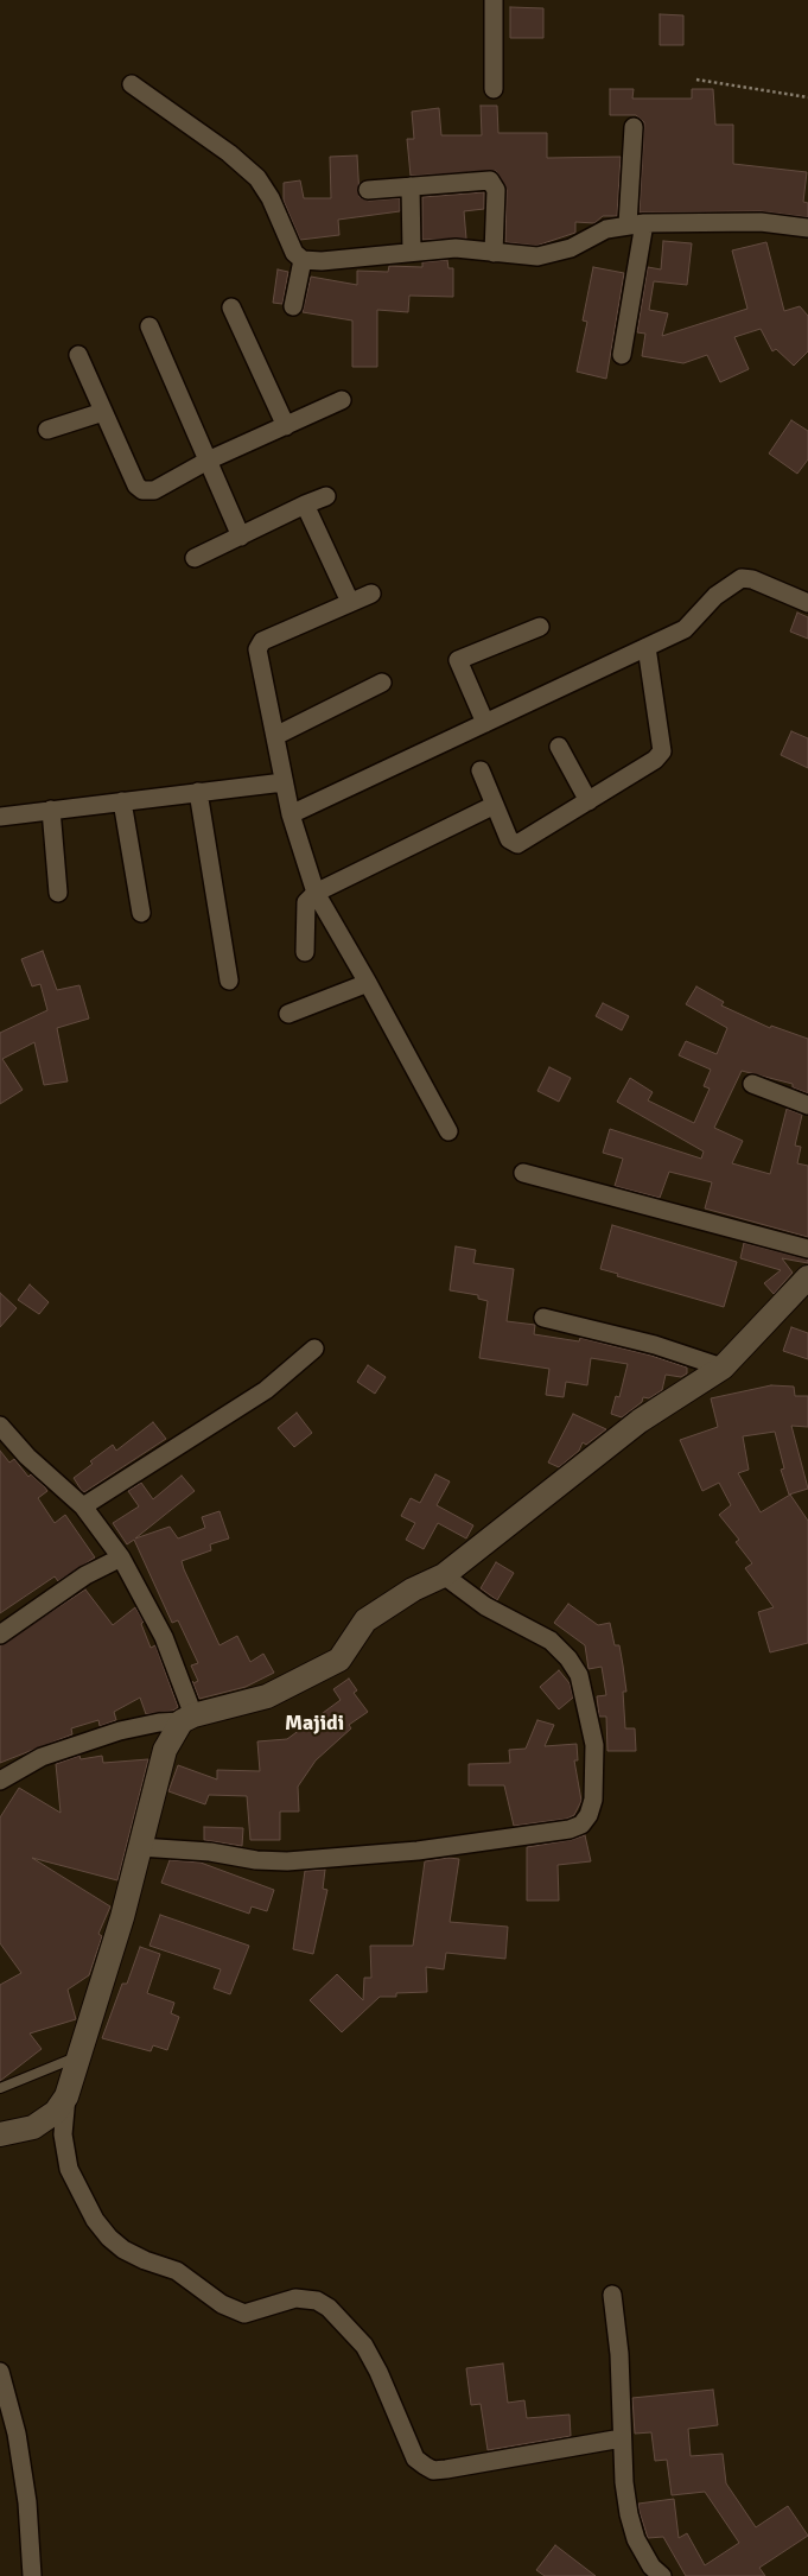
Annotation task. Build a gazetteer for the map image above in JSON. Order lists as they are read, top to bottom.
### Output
{
  "districts": ["Majidi"]
}
